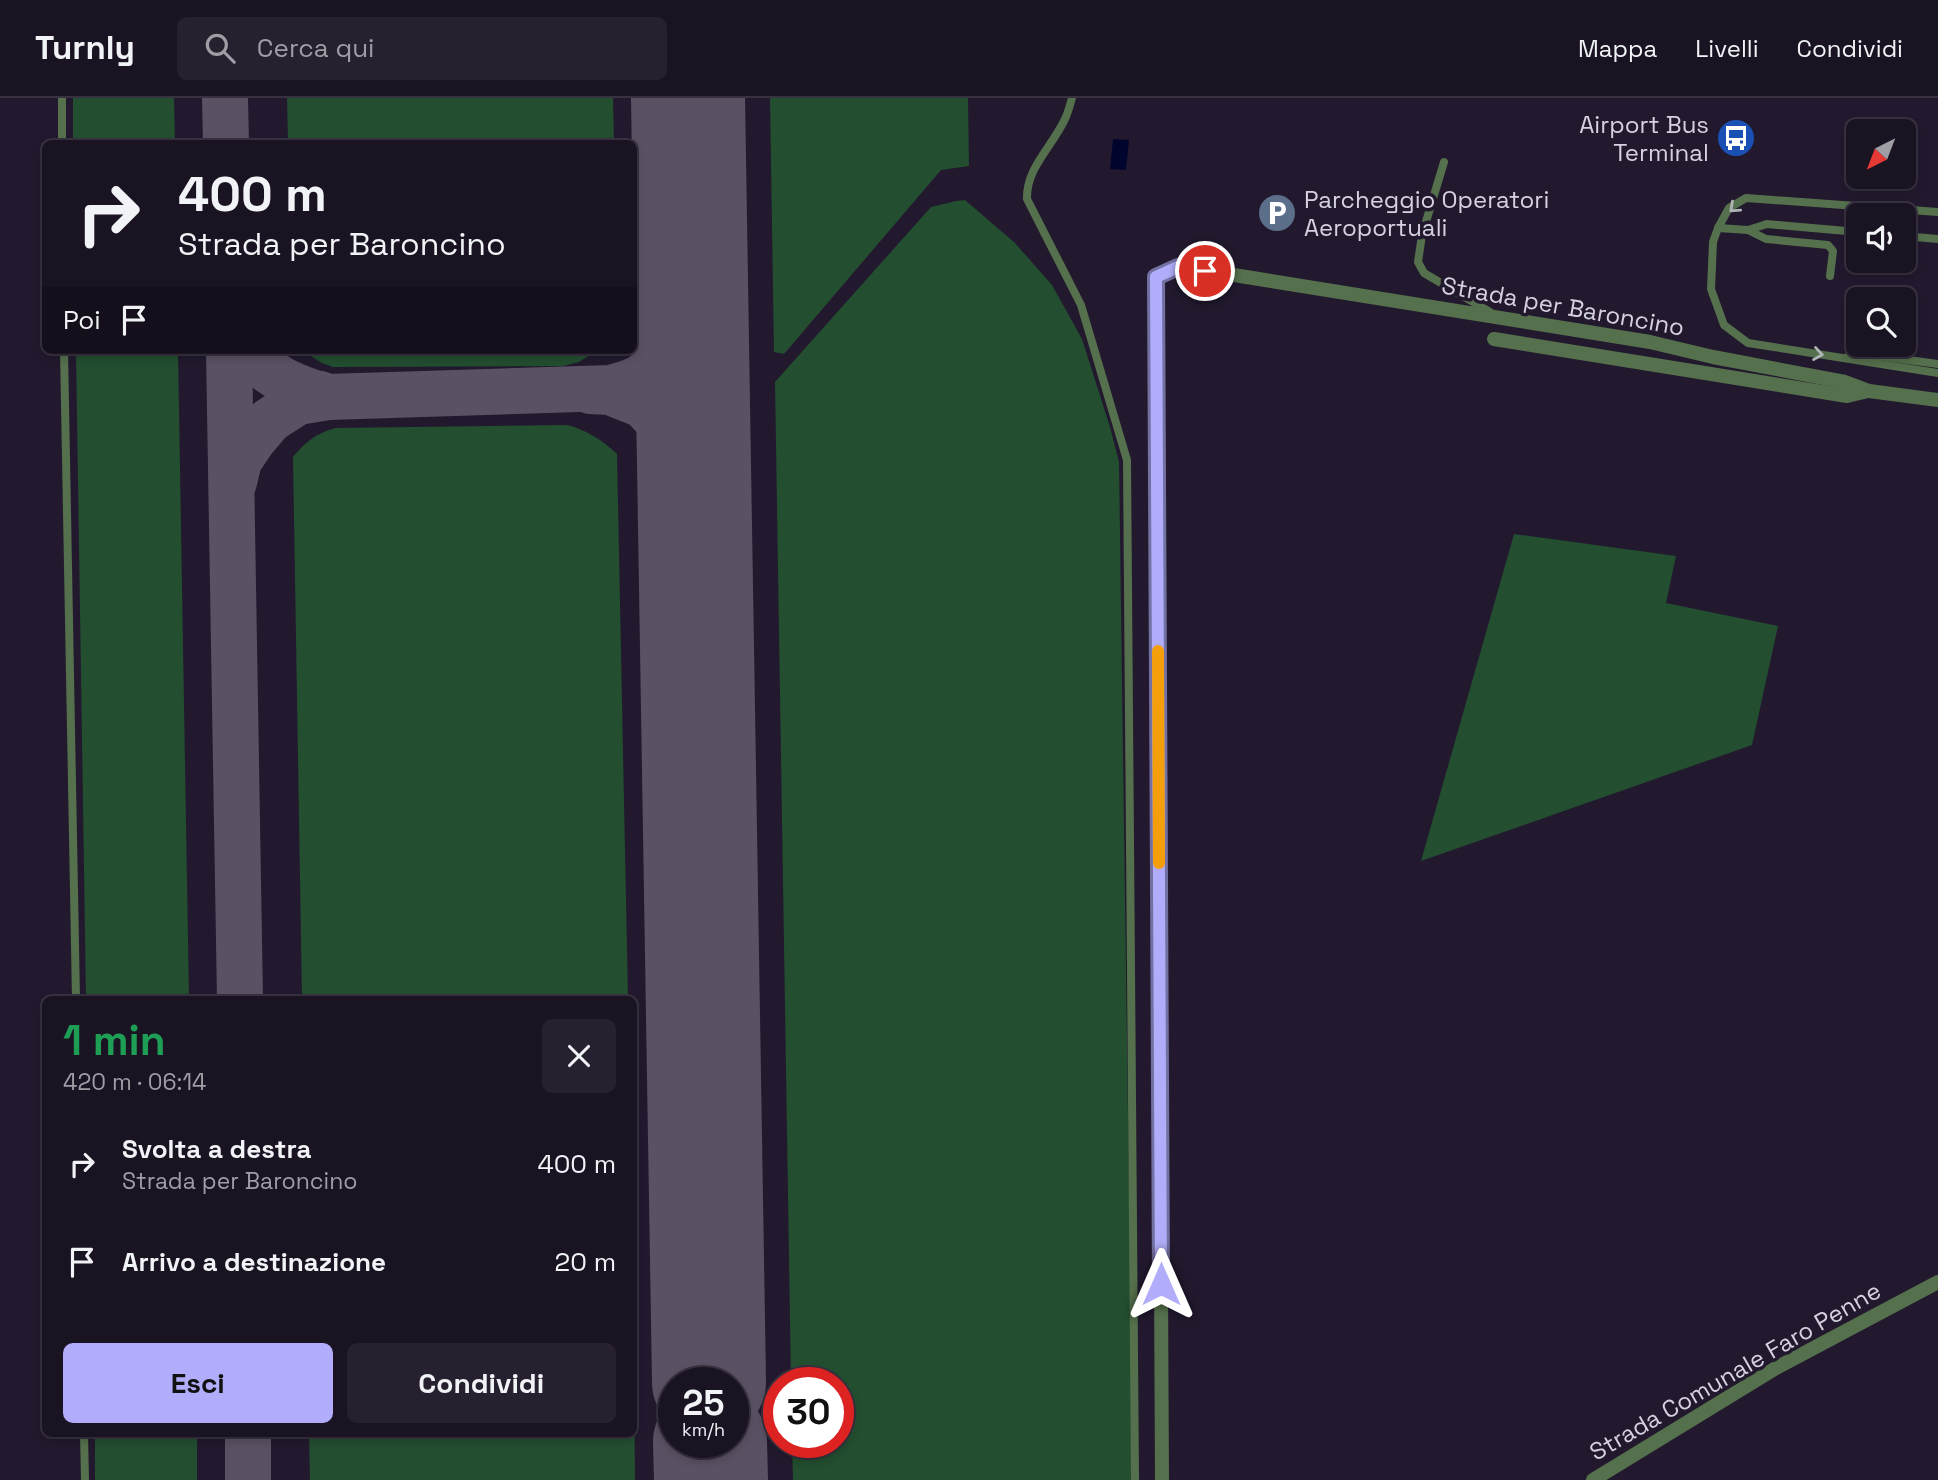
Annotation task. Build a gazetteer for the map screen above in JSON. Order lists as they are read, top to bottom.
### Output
{
  "streets": {
    "street": ["Strada per Baroncino", "Strada Comunale Faro Penne"]
  },
  "places": {
    "bus stop": ["Airport Bus Terminal"],
    "parking": ["Parcheggio Operatori Aeroportuali"]
  },
  "north": "bottom left",
  "page": {
    "header": "Turnly",
    "search": "Cerca qui",
    "nav": ["Mappa", "Livelli", "Condividi"],
    "turn": ["400 m", "Strada per Baroncino"],
    "then": "Poi",
    "heading": ["1 min", "420 m · 06:14"],
    "list": [
      {
        "name": "Svolta a destra",
        "note": "Strada per Baroncino",
        "value": "400 m"
      },
      {
        "name": "Arrivo a destinazione",
        "value": "20 m"
      }
    ],
    "buttons": ["Esci", "Condividi"],
    "speed": "25 km/h",
    "limit": "30"
  }
}
